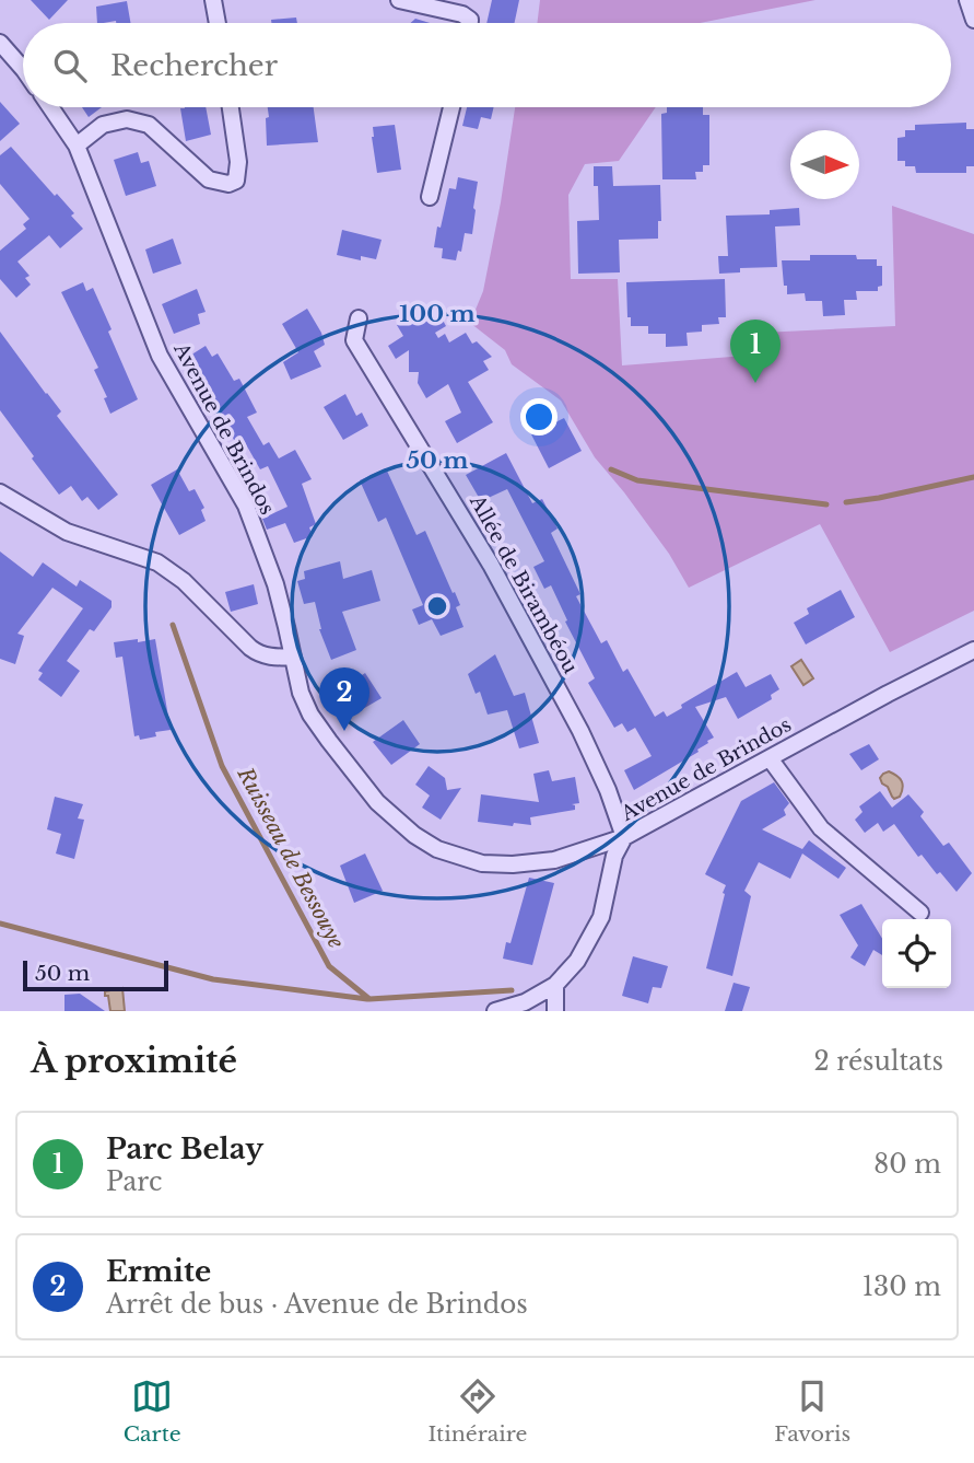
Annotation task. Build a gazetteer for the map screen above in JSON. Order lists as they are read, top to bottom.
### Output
{
  "streets": {
    "street": ["Avenue de Brindos", "Allée de Birambéou"]
  },
  "crossings": [
    ["Avenue de Brindos", "Allée de Birambéou"]
  ],
  "water": ["Ruisseau de Bessouye"],
  "scale_bar": "50 m",
  "north": "right",
  "page": {
    "search": "Rechercher",
    "pins": ["1", "2"],
    "scale": "50 m",
    "heading": ["À proximité", "2 résultats"],
    "list": [
      {
        "mark": "1",
        "name": "Parc Belay",
        "note": "Parc",
        "value": "80 m"
      },
      {
        "mark": "2",
        "name": "Ermite",
        "note": "Arrêt de bus · Avenue de Brindos",
        "value": "130 m"
      }
    ],
    "nav": ["Carte", "Itinéraire", "Favoris"]
  },
  "rings": ["100 m", "50 m"]
}
